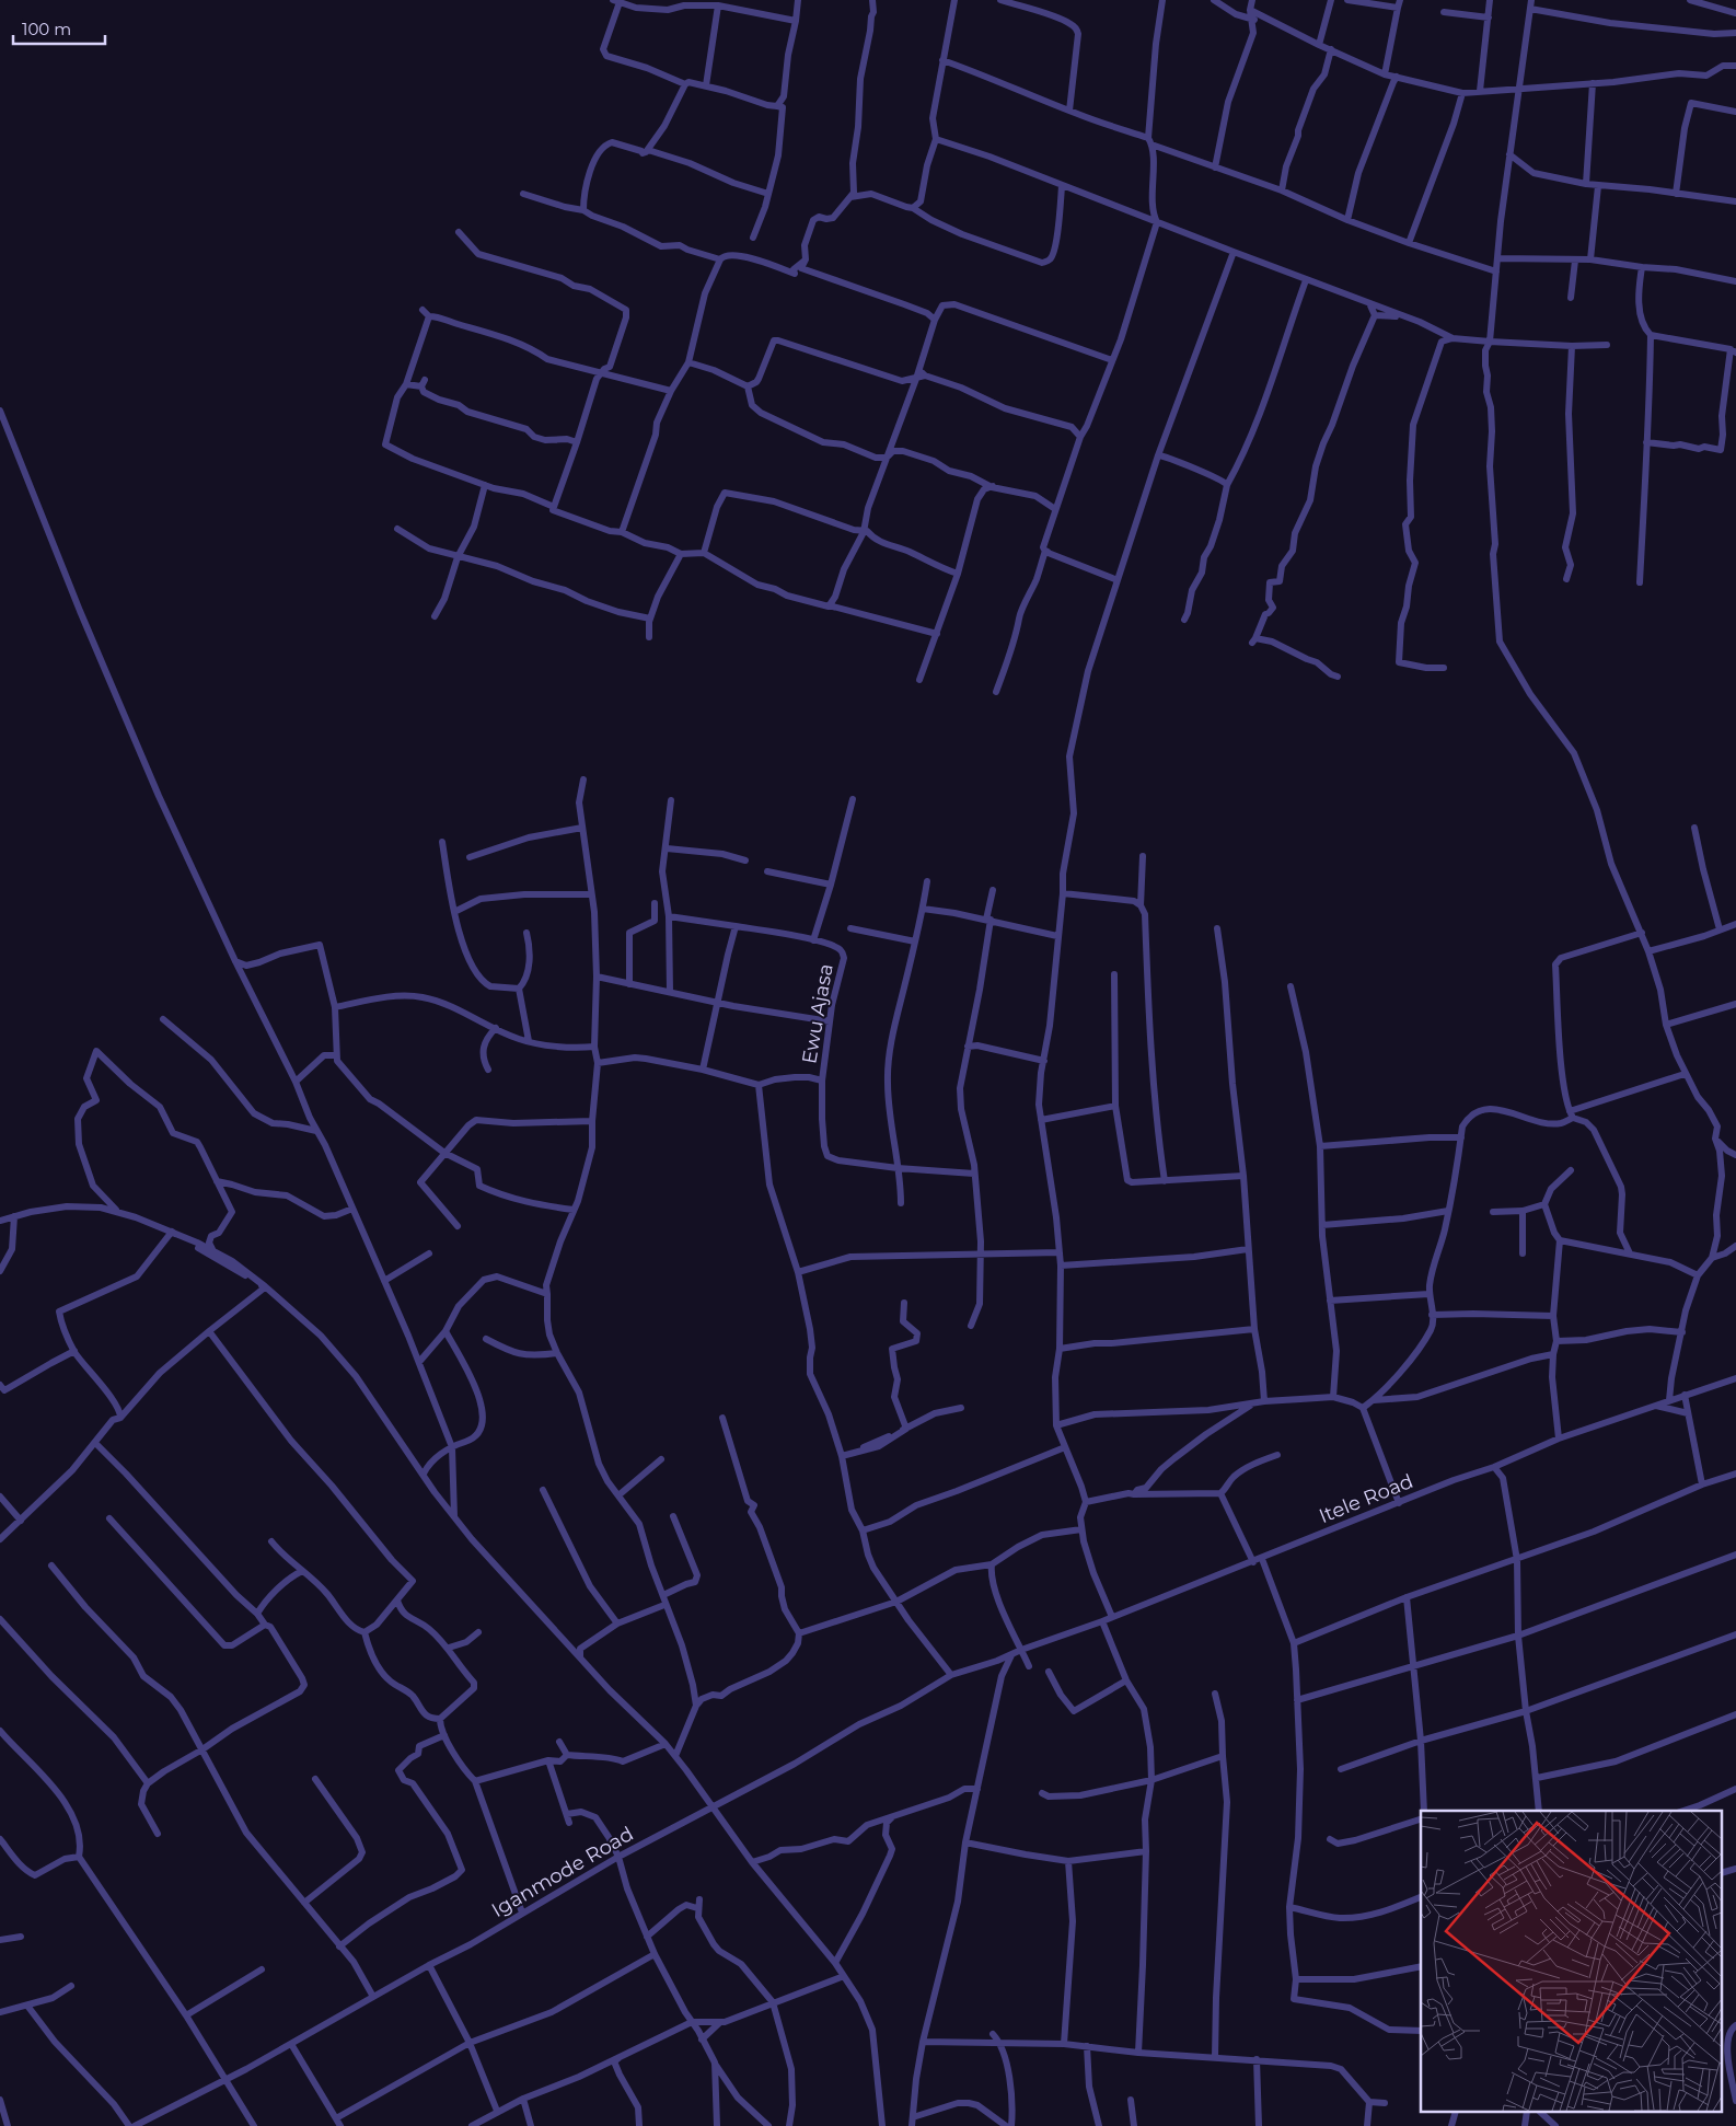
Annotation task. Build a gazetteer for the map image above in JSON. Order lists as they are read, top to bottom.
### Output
{
  "streets": {
    "street": ["Ewu Ajasa", "Itele Road", "Iganmode Road"]
  },
  "crossings": [
    ["Itele Road", "Iganmode Road"]
  ],
  "scale_bar": "100 m"
}
